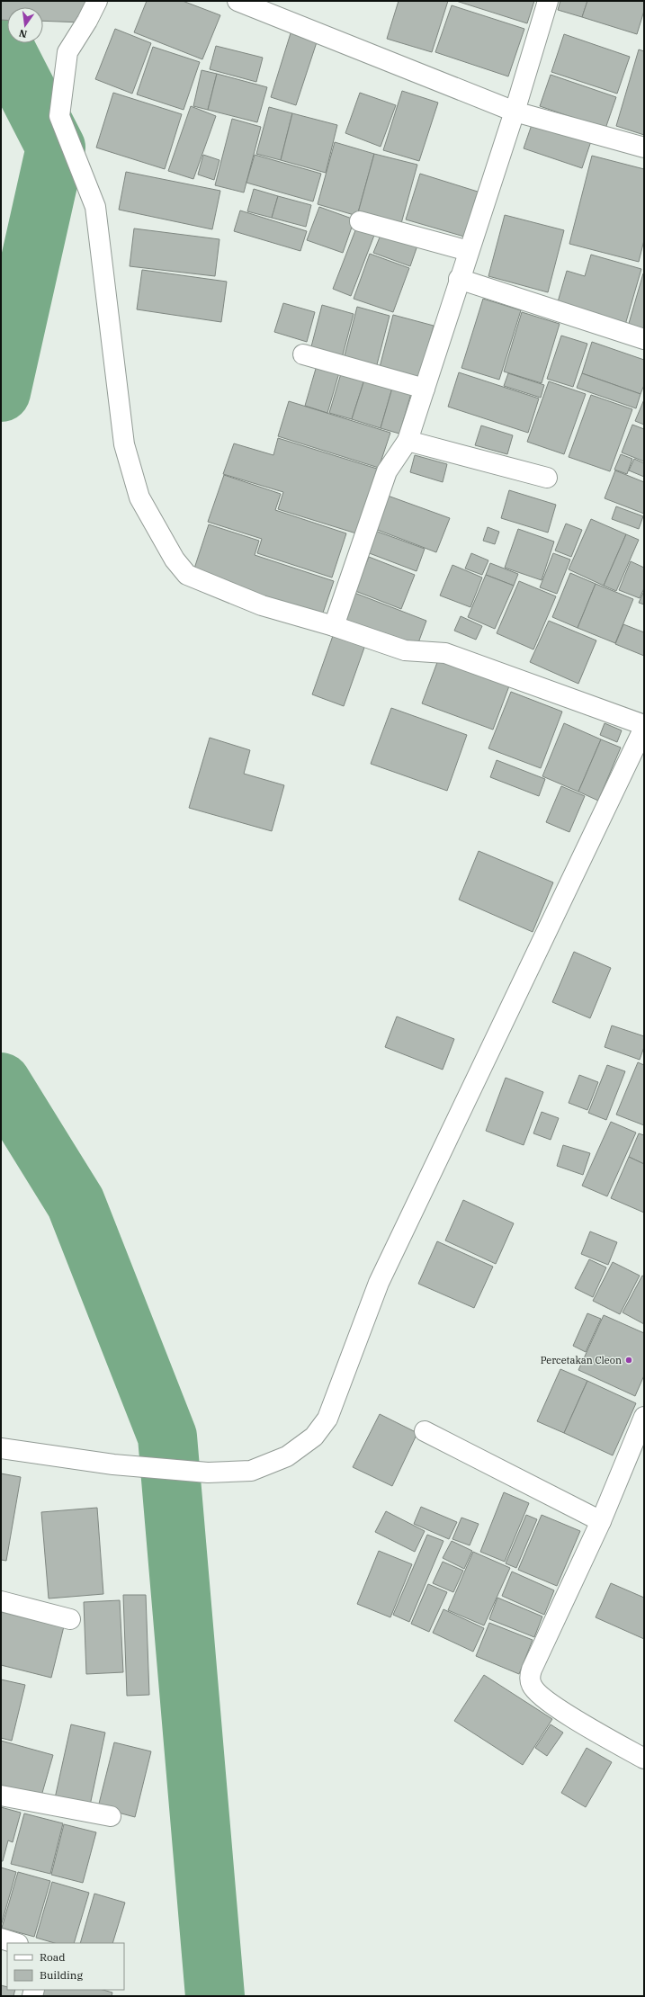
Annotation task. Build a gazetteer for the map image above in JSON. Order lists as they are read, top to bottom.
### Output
{
  "places": ["Percetakan Cleon"],
  "legend": ["Road", "Building"],
  "north": "bottom"
}
